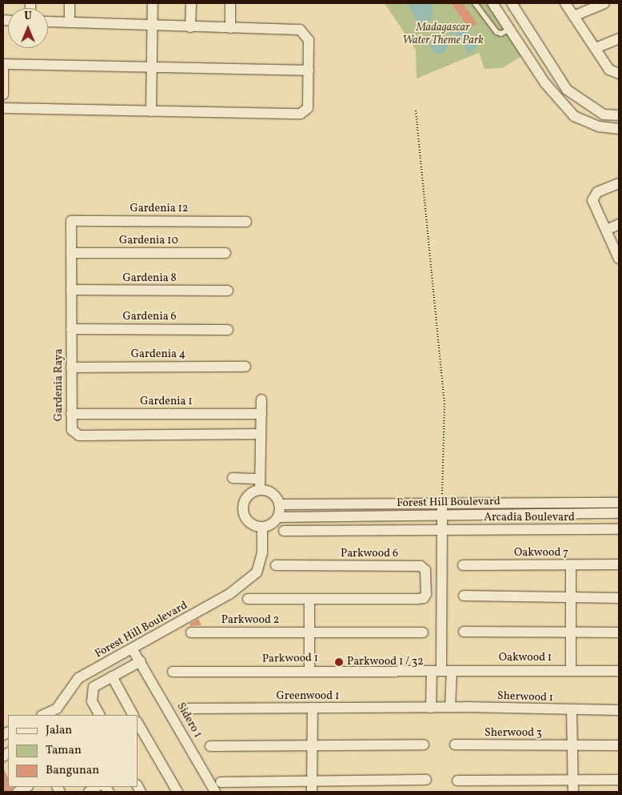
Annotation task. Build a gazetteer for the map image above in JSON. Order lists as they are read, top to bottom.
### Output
{
  "streets": {
    "street": [
      "Gardenia 12",
      "Gardenia 10",
      "Gardenia 8",
      "Gardenia 6",
      "Gardenia 4",
      "Gardenia Raya",
      "Gardenia 1",
      "Forest Hill Boulevard",
      "Arcadia Boulevard",
      "Oakwood 7",
      "Parkwood 6",
      "Parkwood 2",
      "Oakwood 1",
      "Parkwood 1",
      "Greenwood 1",
      "Sherwood 1",
      "Sidero 1",
      "Sherwood 3"
    ]
  },
  "crossings": [
    ["Gardenia 12", "Gardenia Raya"],
    ["Gardenia 10", "Gardenia Raya"],
    ["Gardenia 8", "Gardenia Raya"],
    ["Gardenia 6", "Gardenia Raya"],
    ["Gardenia 4", "Gardenia Raya"],
    ["Gardenia Raya", "Gardenia 1"],
    ["Forest Hill Boulevard", "Sidero 1"],
    ["Oakwood 1", "Parkwood 1"],
    ["Greenwood 1", "Sherwood 1"]
  ],
  "parks": ["Madagascar Water Theme Park"],
  "places": ["Parkwood 1 / 32"],
  "legend": ["Jalan", "Taman", "Bangunan"],
  "north": "top"
}
